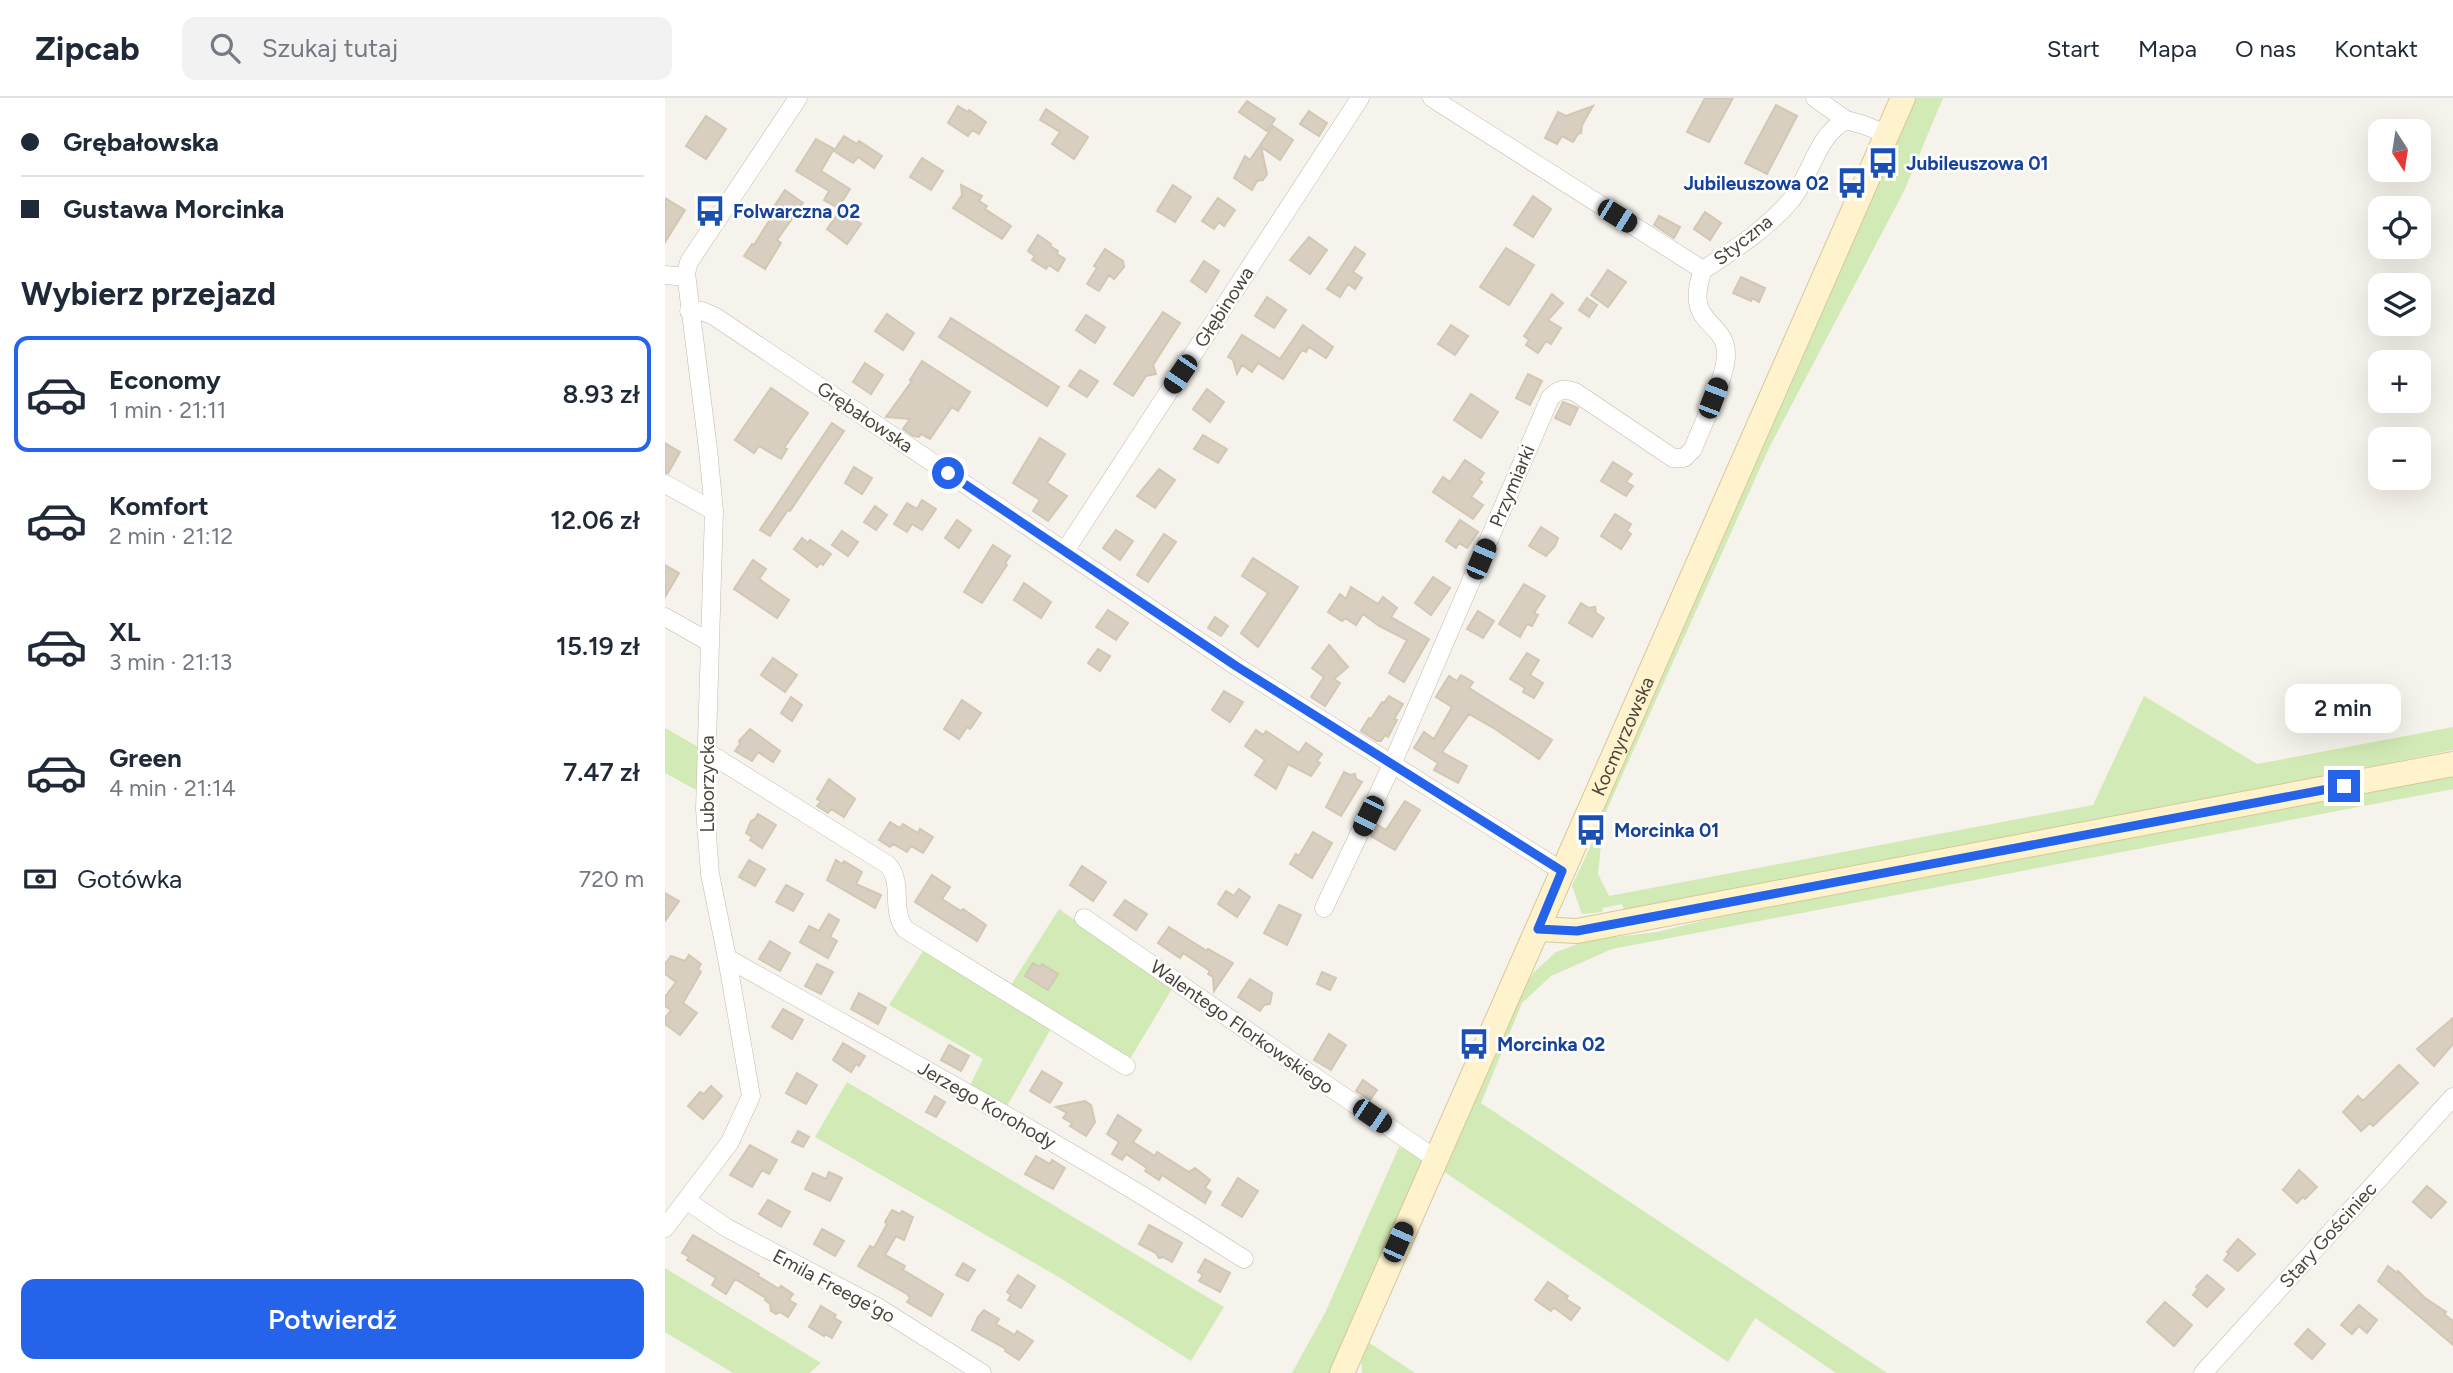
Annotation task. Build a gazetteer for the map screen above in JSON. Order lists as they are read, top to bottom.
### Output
{
  "streets": {
    "main road": ["Kocmyrzowska"],
    "street": [
      "Styczna",
      "Głębinowa",
      "Grębałowska",
      "Przymiarki",
      "Luborzycka",
      "Walentego Florkowskiego",
      "Jerzego Korohody",
      "Stary Gościniec",
      "Emila Freege'go"
    ]
  },
  "crossings": [
    ["Styczna", "Przymiarki"],
    ["Głębinowa", "Grębałowska"],
    ["Grębałowska", "Przymiarki"],
    ["Grębałowska", "Kocmyrzowska"],
    ["Grębałowska", "Luborzycka"],
    ["Kocmyrzowska", "Walentego Florkowskiego"],
    ["Luborzycka", "Jerzego Korohody"],
    ["Luborzycka", "Emila Freege'go"]
  ],
  "places": {
    "bus stop": [
      "Jubileuszowa 01",
      "Jubileuszowa 02",
      "Folwarczna 02",
      "Morcinka 01",
      "Morcinka 02"
    ]
  },
  "north": "bottom",
  "page": {
    "header": "Zipcab",
    "search": "Szukaj tutaj",
    "nav": [
      "Start",
      "Mapa",
      "O nas",
      "Kontakt"
    ],
    "banner": ["Grębałowska", "Gustawa Morcinka"],
    "map_buttons": ["+", "−"],
    "heading": "Wybierz przejazd",
    "list": [
      {
        "name": "Economy",
        "note": "1 min · 21:11",
        "value": "8.93 zł"
      },
      {
        "name": "Komfort",
        "note": "2 min · 21:12",
        "value": "12.06 zł"
      },
      {
        "name": "XL",
        "note": "3 min · 21:13",
        "value": "15.19 zł"
      },
      {
        "name": "Green",
        "note": "4 min · 21:14",
        "value": "7.47 zł"
      }
    ],
    "bubble": "2 min",
    "pay": ["Gotówka", "720 m"],
    "buttons": "Potwierdź"
  }
}
